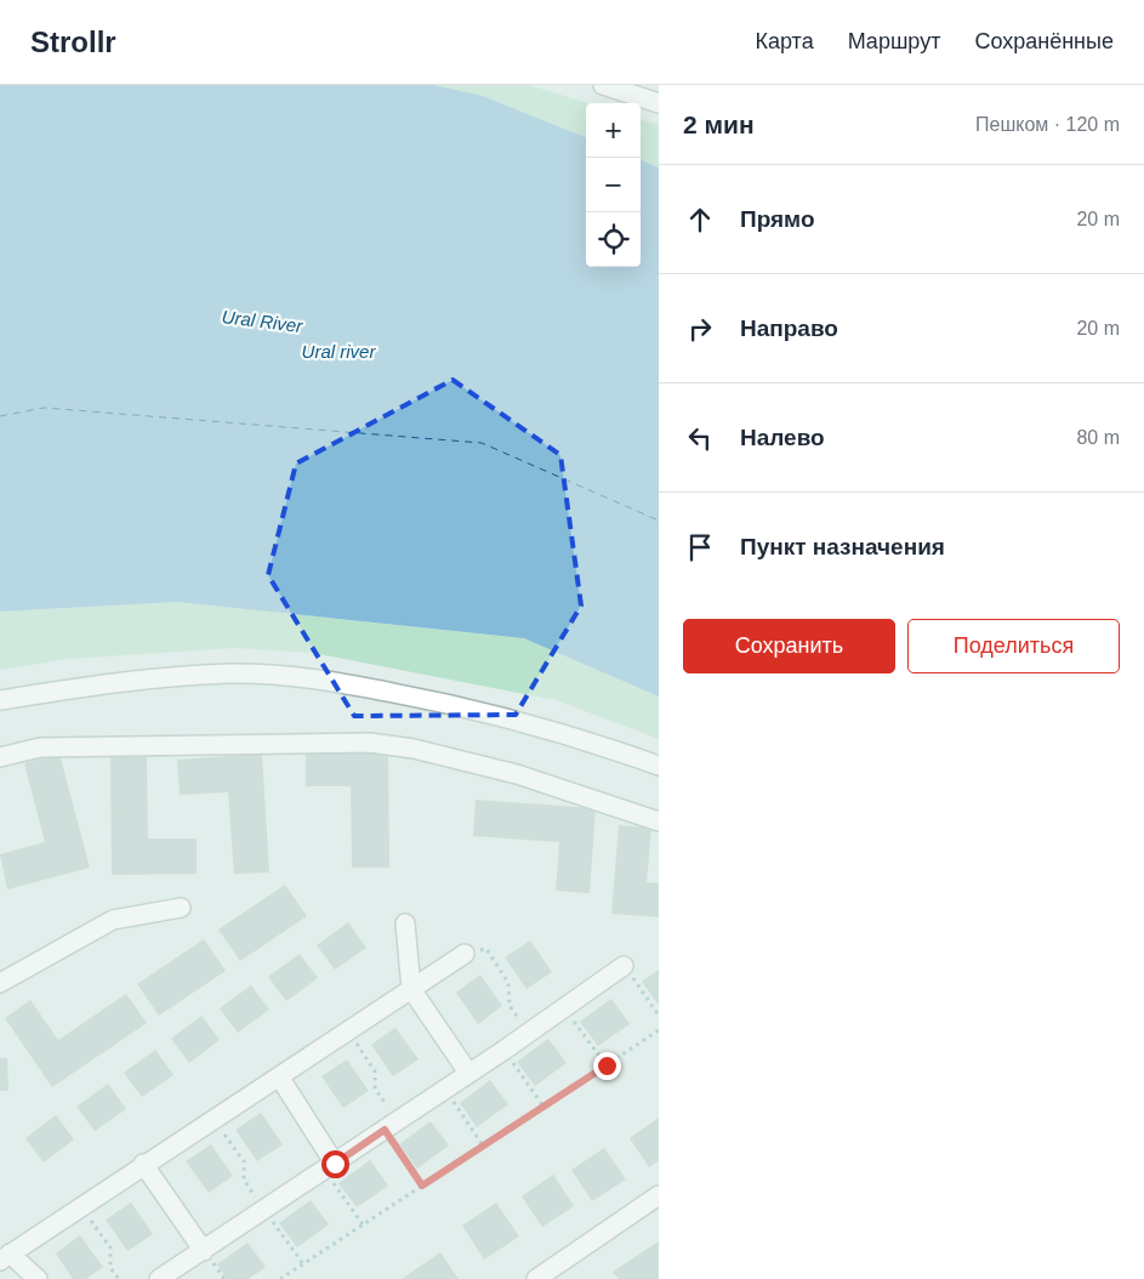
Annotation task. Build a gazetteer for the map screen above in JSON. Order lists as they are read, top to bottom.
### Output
{
  "water": ["Ural River", "Ural river"],
  "page": {
    "header": "Strollr",
    "nav": ["Карта", "Маршрут", "Сохранённые"],
    "heading": ["2 мин", "Пешком · 120 m"],
    "map_buttons": ["+", "−"],
    "list": [
      ["Прямо", "20 m"],
      ["Направо", "20 m"],
      ["Налево", "80 m"],
      "Пункт назначения"
    ],
    "buttons": ["Сохранить", "Поделиться"]
  }
}
